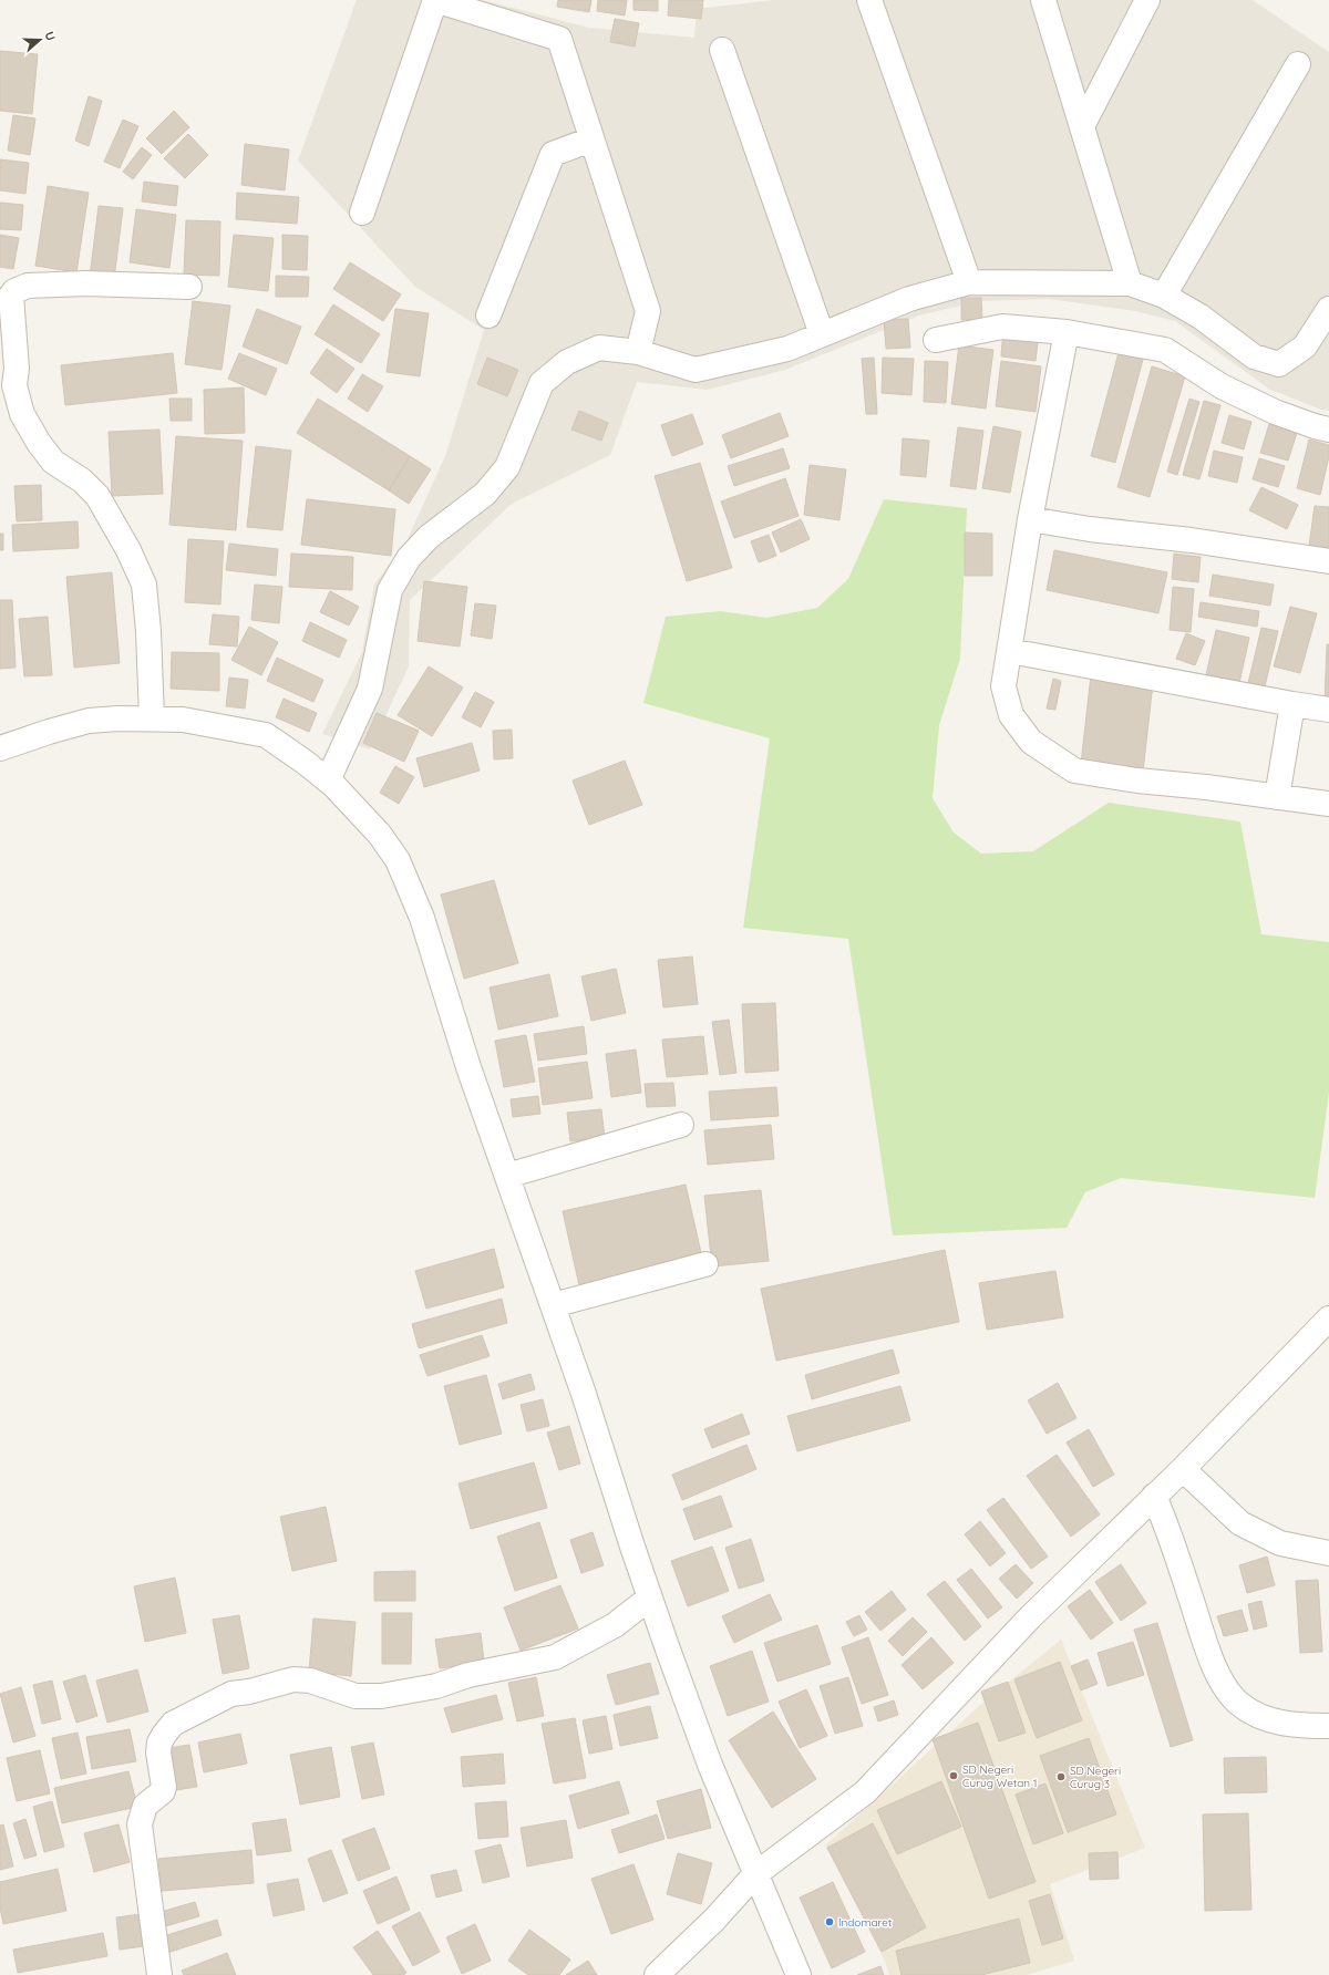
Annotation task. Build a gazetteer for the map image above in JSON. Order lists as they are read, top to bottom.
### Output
{
  "places": ["SD Negeri Curug Wetan 1", "SD Negeri Curug 3", "Indomaret"],
  "north": "right"
}
